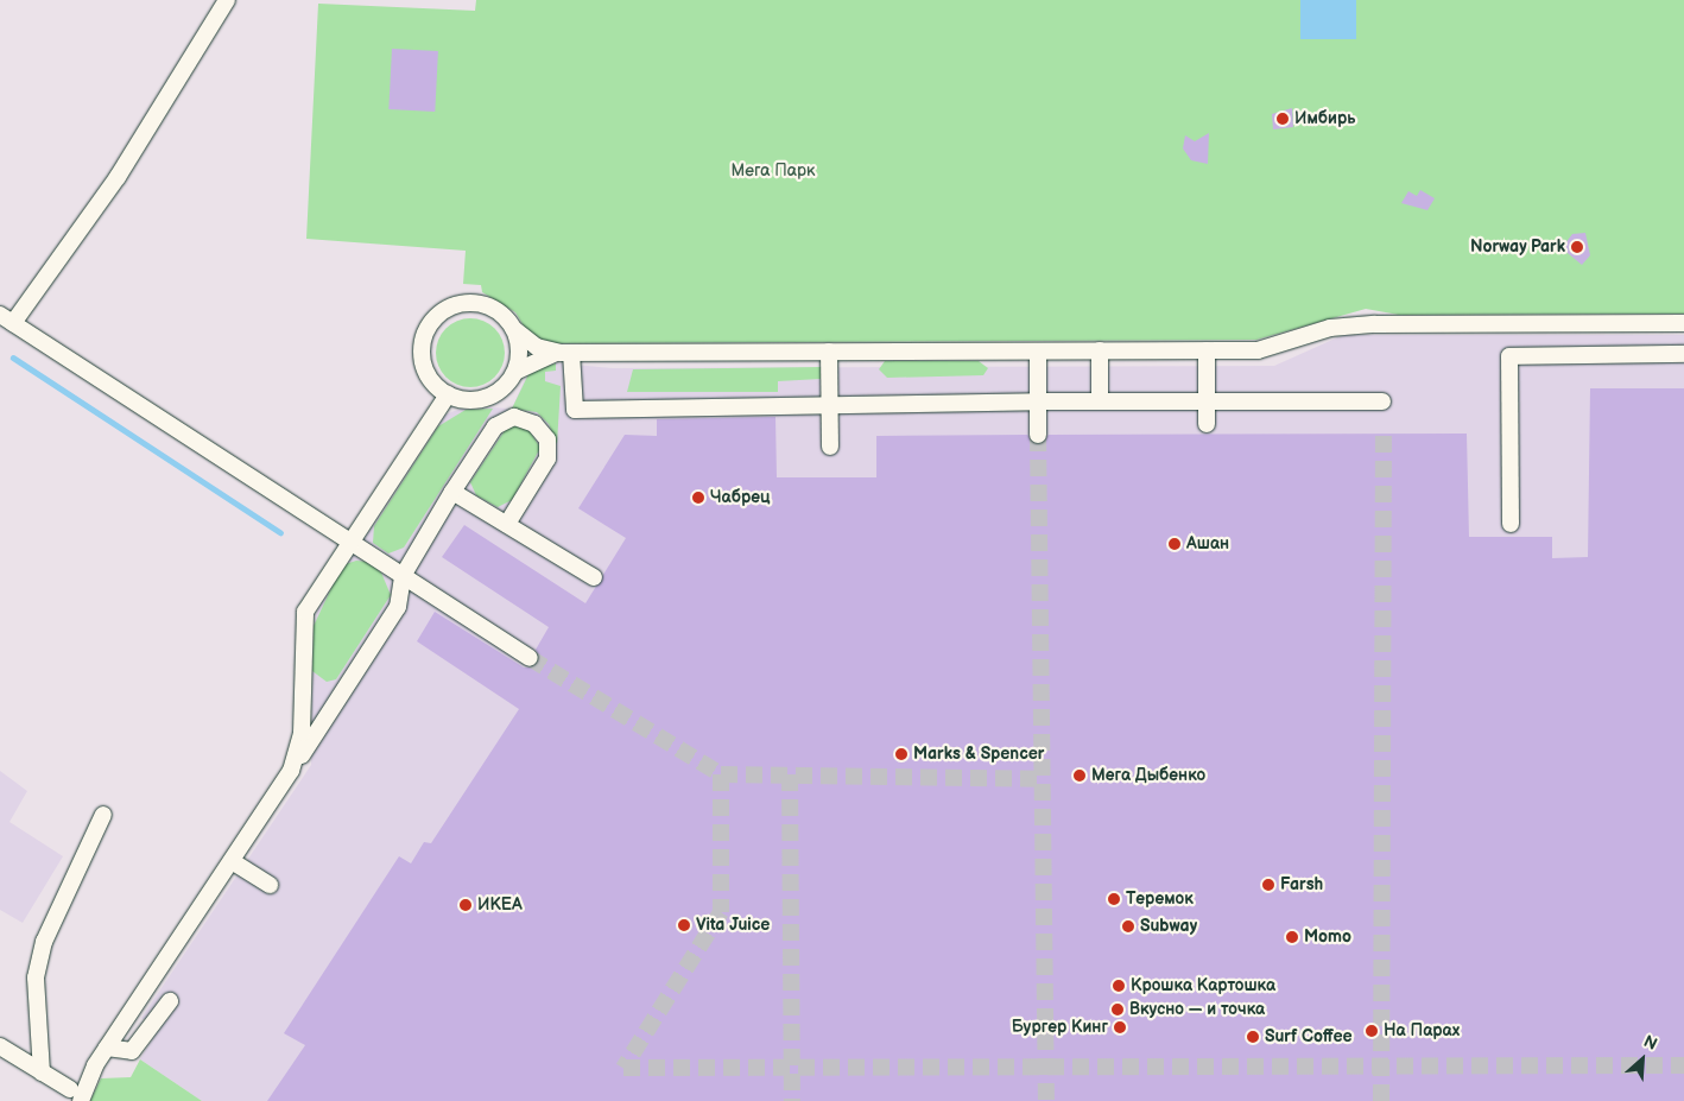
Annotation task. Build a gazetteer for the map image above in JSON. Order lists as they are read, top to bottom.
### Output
{
  "parks": ["Мега Парк"],
  "places": [
    "Имбирь",
    "Norway Park",
    "Чабрец",
    "Ашан",
    "Marks & Spencer",
    "Мега Дыбенко",
    "Farsh",
    "Теремок",
    "ИКЕА",
    "Vita Juice",
    "Subway",
    "Momo",
    "Крошка Картошка",
    "Вкусно — и точка",
    "Бургер Кинг",
    "На Парах",
    "Surf Coffee"
  ],
  "north": "top right"
}
